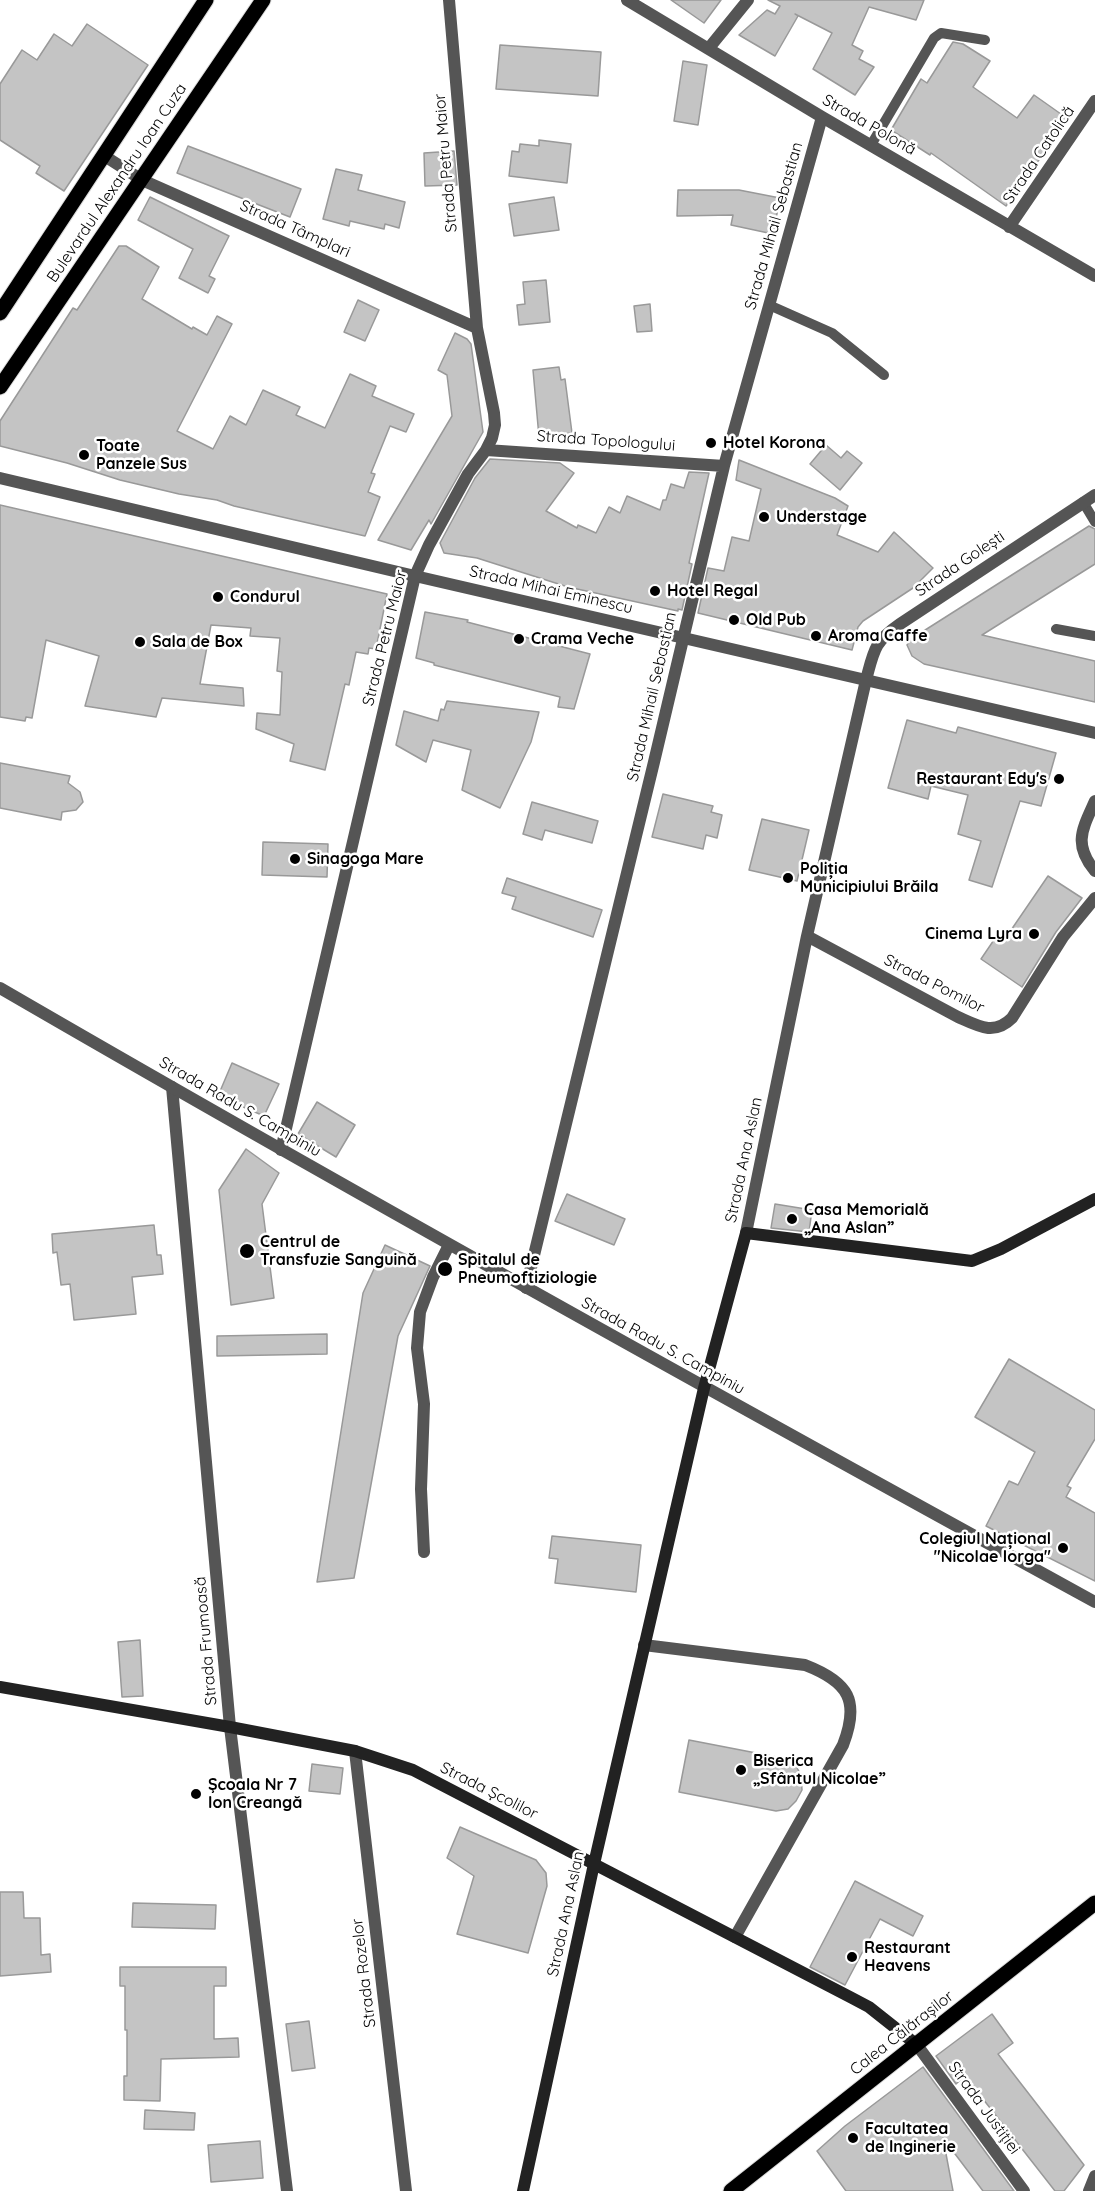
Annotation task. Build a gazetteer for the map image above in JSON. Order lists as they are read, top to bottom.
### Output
{
  "streets": {
    "main road": [
      "Bulevardul Alexandru Ioan Cuza",
      "Strada Ana Aslan",
      "Strada Școlilor",
      "Calea Călărașilor"
    ],
    "street": [
      "Strada Polonă",
      "Strada Catolică",
      "Strada Petru Maior",
      "Strada Mihail Sebastian",
      "Strada Tâmplari",
      "Strada Topologului",
      "Strada Golești",
      "Strada Mihai Eminescu",
      "Strada Pomilor",
      "Strada Radu S. Campiniu",
      "Strada Frumoasă",
      "Strada Rozelor",
      "Strada Justiției"
    ]
  },
  "crossings": [
    ["Strada Polonă", "Strada Catolică"],
    ["Strada Polonă", "Strada Mihail Sebastian"],
    ["Strada Petru Maior", "Strada Tâmplari"],
    ["Strada Petru Maior", "Strada Topologului"],
    ["Strada Petru Maior", "Strada Mihai Eminescu"],
    ["Strada Petru Maior", "Strada Radu S. Campiniu"],
    ["Bulevardul Alexandru Ioan Cuza", "Strada Tâmplari"],
    ["Strada Mihail Sebastian", "Strada Topologului"],
    ["Strada Mihail Sebastian", "Strada Mihai Eminescu"],
    ["Strada Mihail Sebastian", "Strada Radu S. Campiniu"],
    ["Strada Golești", "Strada Mihai Eminescu"],
    ["Strada Golești", "Strada Ana Aslan"],
    ["Strada Mihai Eminescu", "Strada Ana Aslan"],
    ["Strada Pomilor", "Strada Ana Aslan"],
    ["Strada Radu S. Campiniu", "Strada Ana Aslan"],
    ["Strada Radu S. Campiniu", "Strada Frumoasă"],
    ["Strada Ana Aslan", "Strada Școlilor"],
    ["Strada Frumoasă", "Strada Școlilor"],
    ["Strada Școlilor", "Strada Rozelor"],
    ["Strada Școlilor", "Calea Călărașilor"],
    ["Strada Școlilor", "Strada Justiției"],
    ["Calea Călărașilor", "Strada Justiției"]
  ],
  "places": [
    "Hotel Korona",
    "Toate Panzele Sus",
    "Understage",
    "Hotel Regal",
    "Condurul",
    "Old Pub",
    "Aroma Caffe",
    "Crama Veche",
    "Sala de Box",
    "Restaurant Edy's",
    "Sinagoga Mare",
    "Poliția Municipiului Brăila",
    "Cinema Lyra",
    "Casa Memorială „Ana Aslan”",
    "Centrul de Transfuzie Sanguină",
    "Spitalul de Pneumoftiziologie",
    "Colegiul Național \"Nicolae Iorga\"",
    "Biserica „Sfântul Nicolae”",
    "Școala Nr 7 Ion Creangă",
    "Restaurant Heavens",
    "Facultatea de Inginerie"
  ]
}
